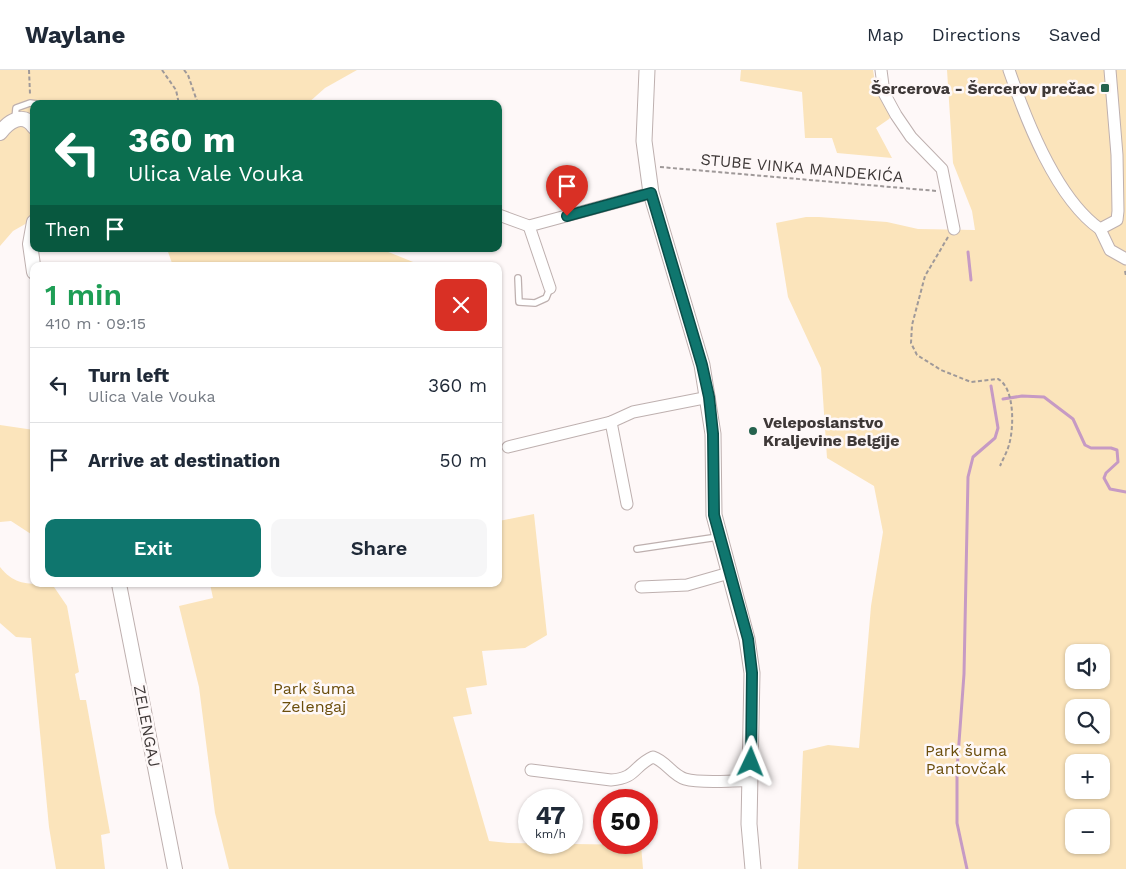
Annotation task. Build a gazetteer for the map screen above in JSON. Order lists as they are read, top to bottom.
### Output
{
  "streets": {
    "street": ["ZELENGAJ"],
    "path": ["STUBE VINKA MANDEKIĆA"]
  },
  "parks": ["Park šuma Zelengaj", "Park šuma Pantovčak"],
  "places": {
    "transit": ["Šercerova - Šercerov prečac"],
    "other": ["Veleposlanstvo Kraljevine Belgije"]
  },
  "page": {
    "header": "Waylane",
    "nav": ["Map", "Directions", "Saved"],
    "turn": ["360 m", "Ulica Vale Vouka"],
    "then": "Then",
    "heading": ["1 min", "410 m · 09:15"],
    "list": [
      {
        "name": "Turn left",
        "note": "Ulica Vale Vouka",
        "value": "360 m"
      },
      {
        "name": "Arrive at destination",
        "value": "50 m"
      }
    ],
    "buttons": ["Exit", "Share"],
    "map_buttons": ["+", "−"],
    "speed": "47 km/h",
    "limit": "50"
  }
}
